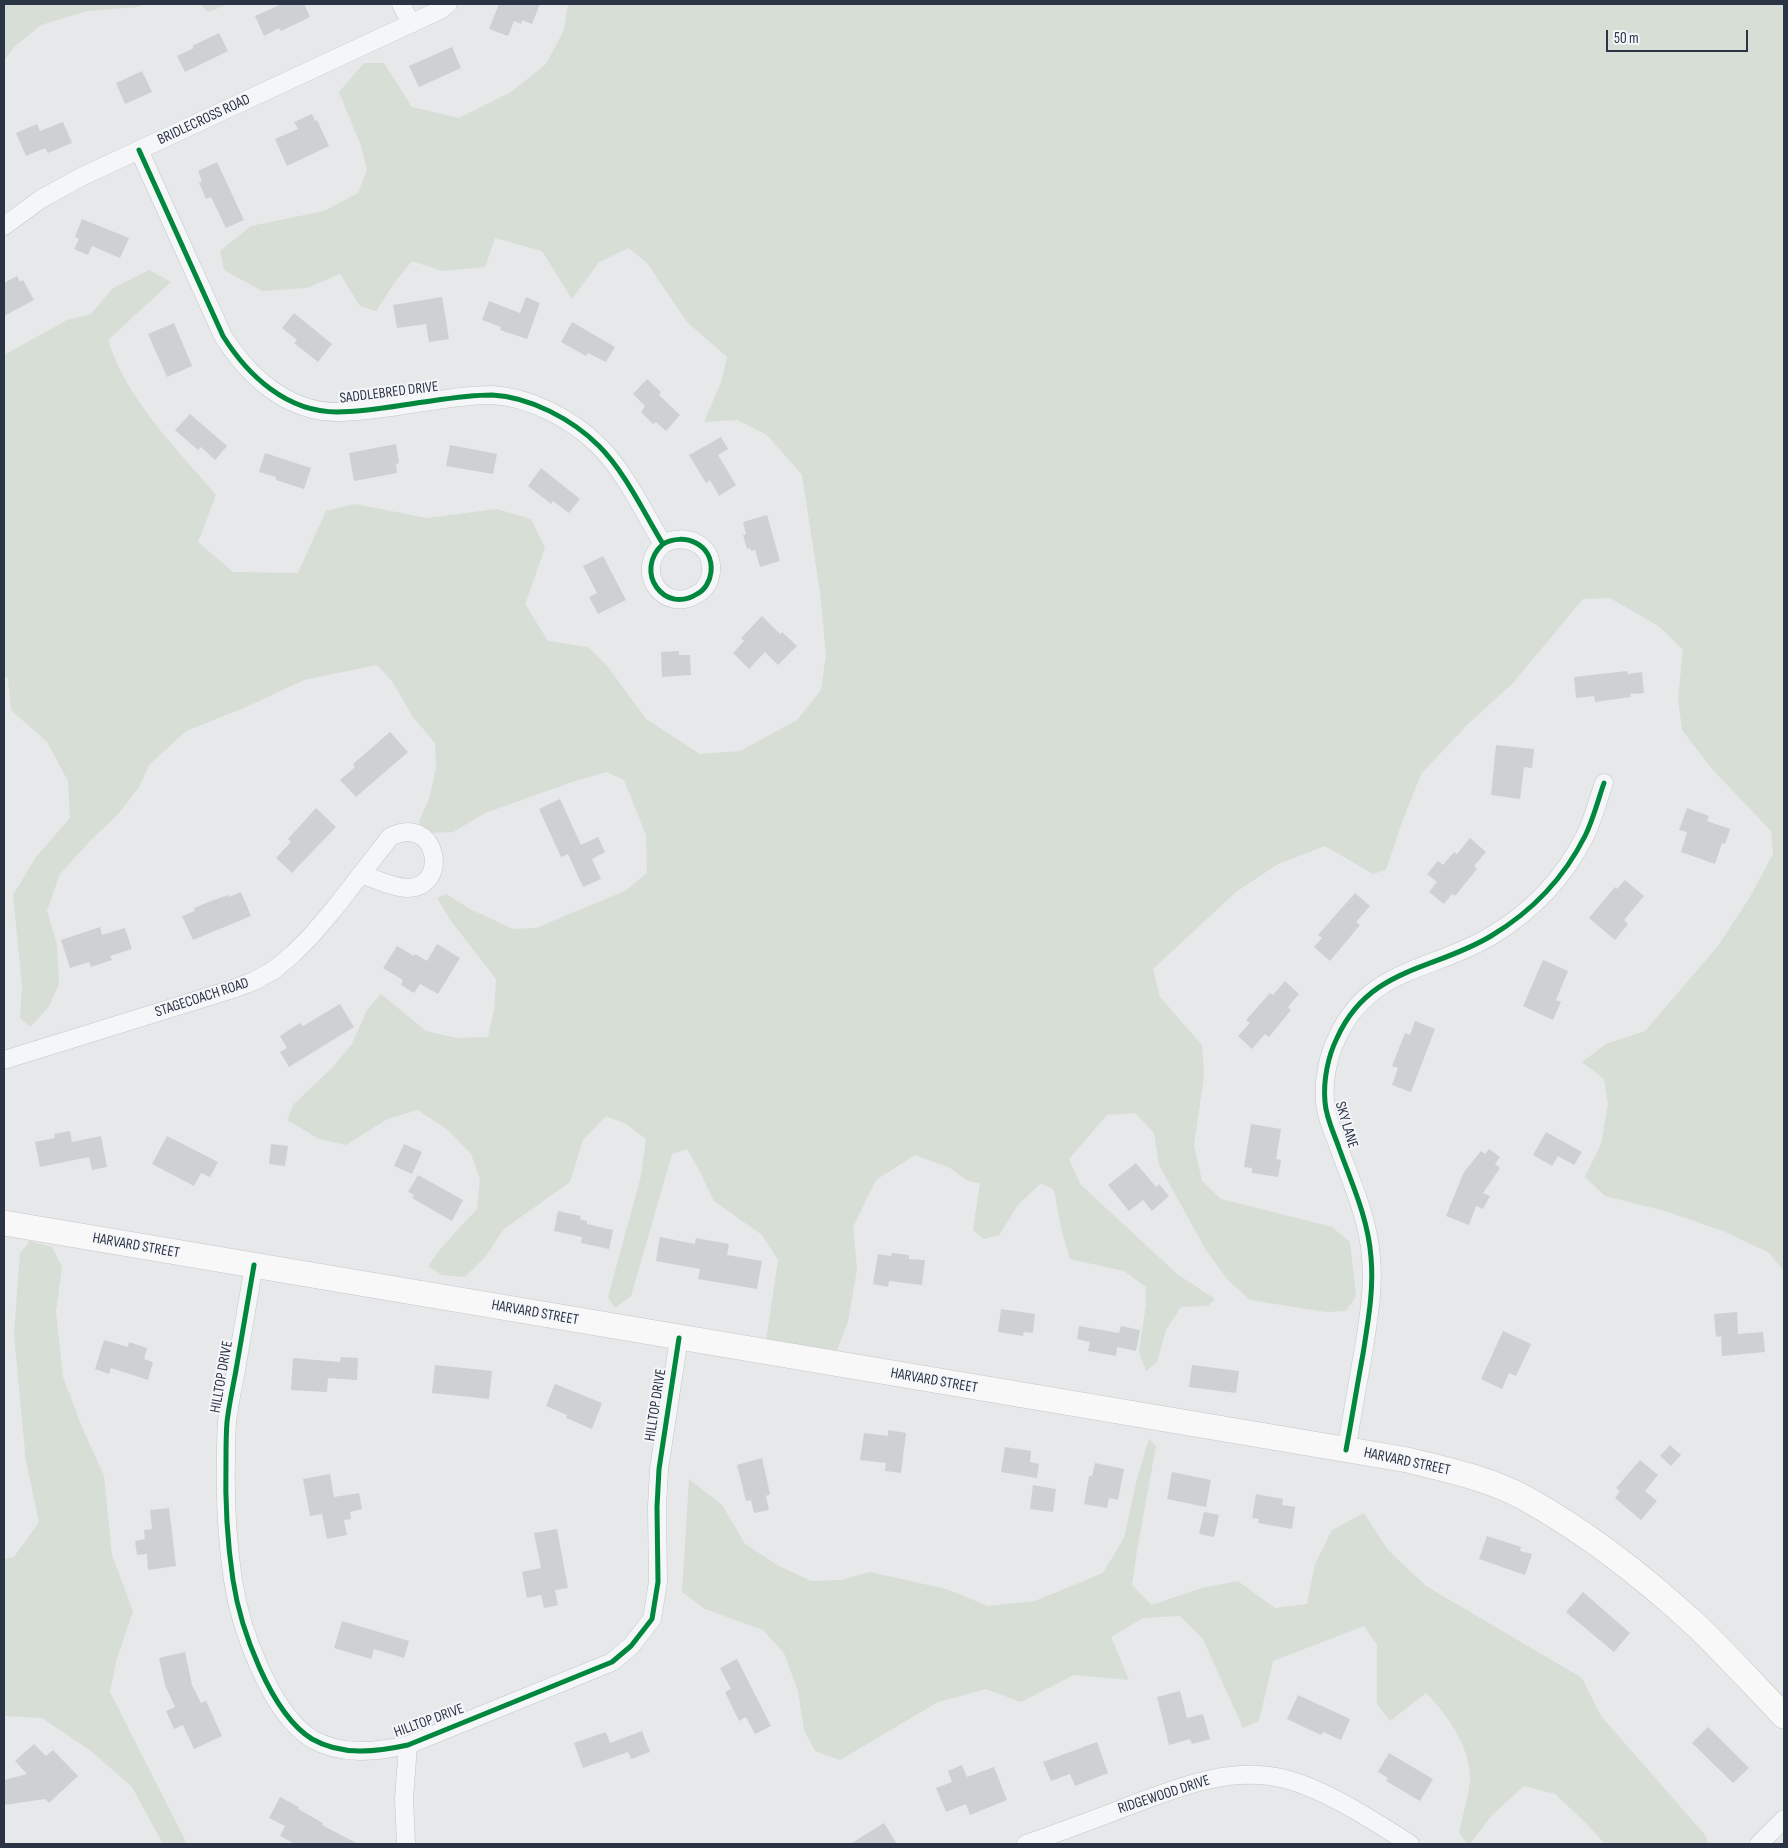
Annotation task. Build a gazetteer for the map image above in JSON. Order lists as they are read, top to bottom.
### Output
{
  "streets": {
    "main road": ["HARVARD STREET"],
    "street": [
      "BRIDLECROSS ROAD",
      "SADDLEBRED DRIVE",
      "STAGECOACH ROAD",
      "SKY LANE",
      "HILLTOP DRIVE",
      "RIDGEWOOD DRIVE"
    ]
  },
  "crossings": [
    ["BRIDLECROSS ROAD", "SADDLEBRED DRIVE"],
    ["SKY LANE", "HARVARD STREET"],
    ["HARVARD STREET", "HILLTOP DRIVE"]
  ],
  "scale_bar": "50 m"
}
